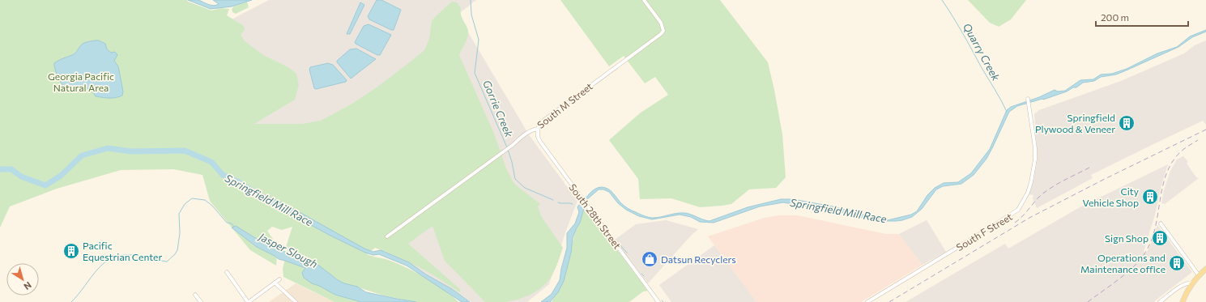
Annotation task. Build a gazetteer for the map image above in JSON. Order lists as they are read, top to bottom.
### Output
{
  "streets": {
    "street": ["South M Street", "South 28th Street", "South F Street"]
  },
  "crossings": [
    ["South M Street", "South 28th Street"]
  ],
  "water": [
    "Quarry Creek",
    "Gorrie Creek",
    "Springfield Mill Race",
    "Jasper Slough"
  ],
  "parks": ["Georgia Pacific Natural Area"],
  "places": {
    "building": [
      "Springfield Plywood & Veneer",
      "City Vehicle Shop",
      "Sign Shop",
      "Pacific Equestrian Center",
      "Operations and Maintenance office"
    ],
    "shop": ["Datsun Recyclers"]
  },
  "scale_bar": "200 m",
  "north": "bottom right"
}
